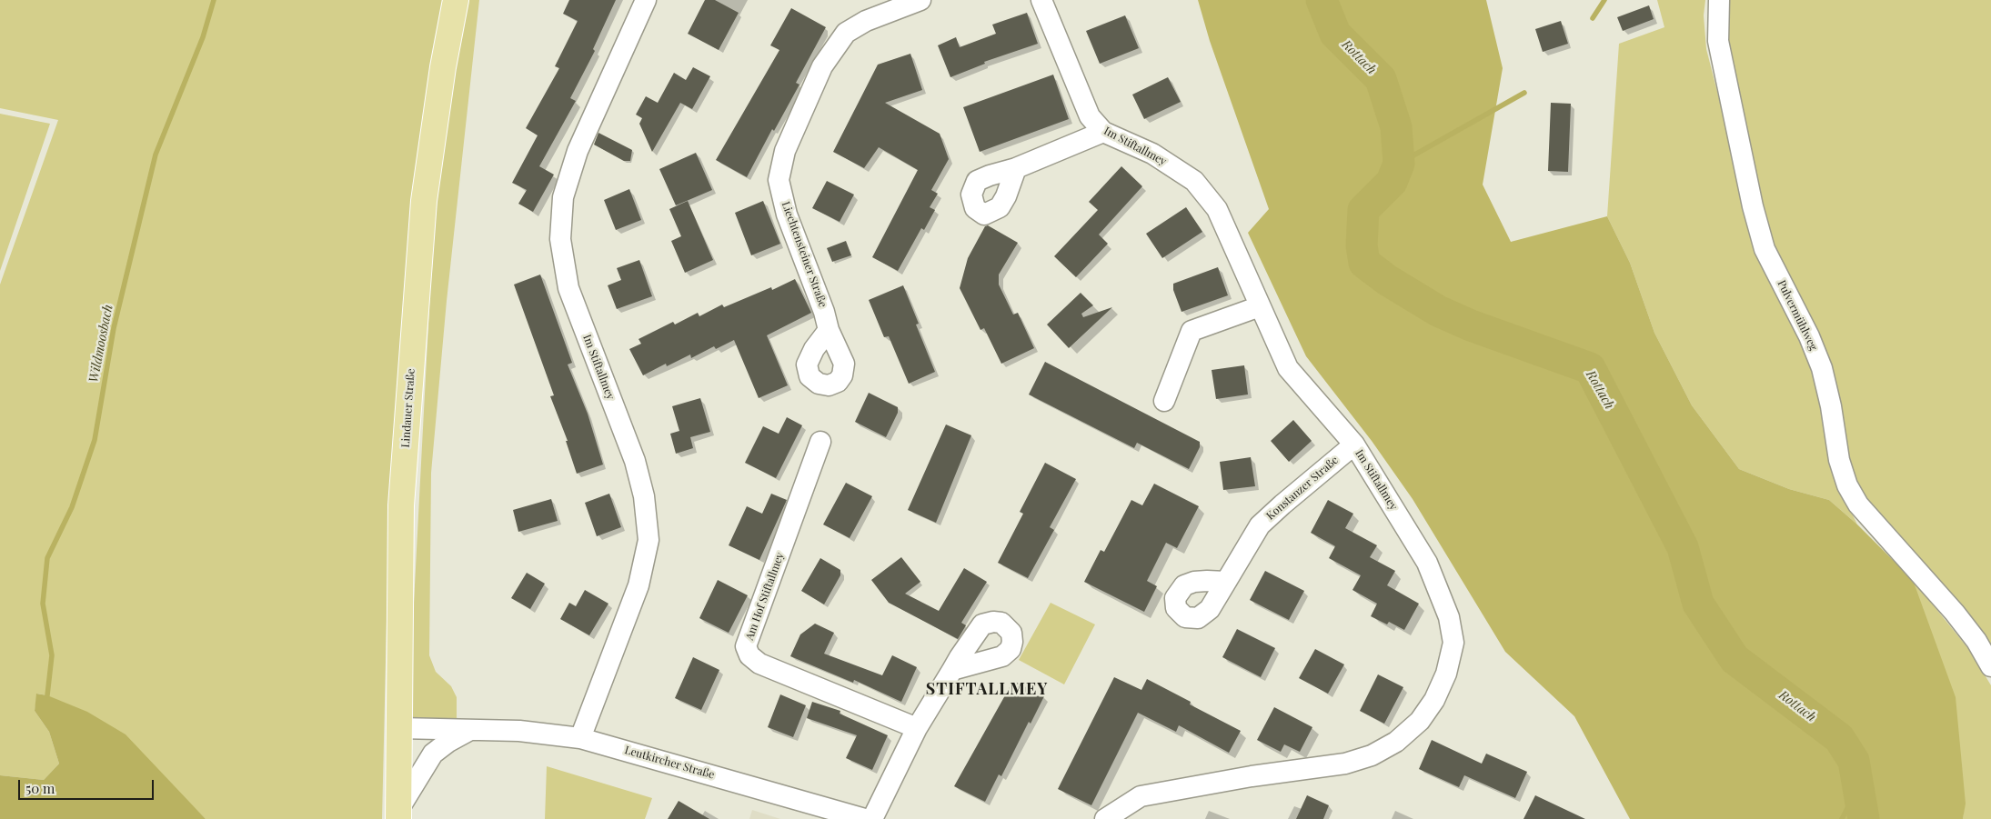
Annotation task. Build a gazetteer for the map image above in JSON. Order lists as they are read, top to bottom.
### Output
{
  "streets": {
    "main road": ["Lindauer Straße"],
    "street": [
      "Im Stiftallmey",
      "Liechtensteiner Straße",
      "Pulvermühlweg",
      "Konstanzer Straße",
      "Am Hof Stiftallmey",
      "Leutkircher Straße"
    ]
  },
  "crossings": [
    ["Im Stiftallmey", "Konstanzer Straße"],
    ["Im Stiftallmey", "Leutkircher Straße"],
    ["Lindauer Straße", "Leutkircher Straße"]
  ],
  "districts": ["STIFTALLMEY"],
  "water": ["Rottach", "Wildmoosbach"],
  "scale_bar": "50 m"
}
